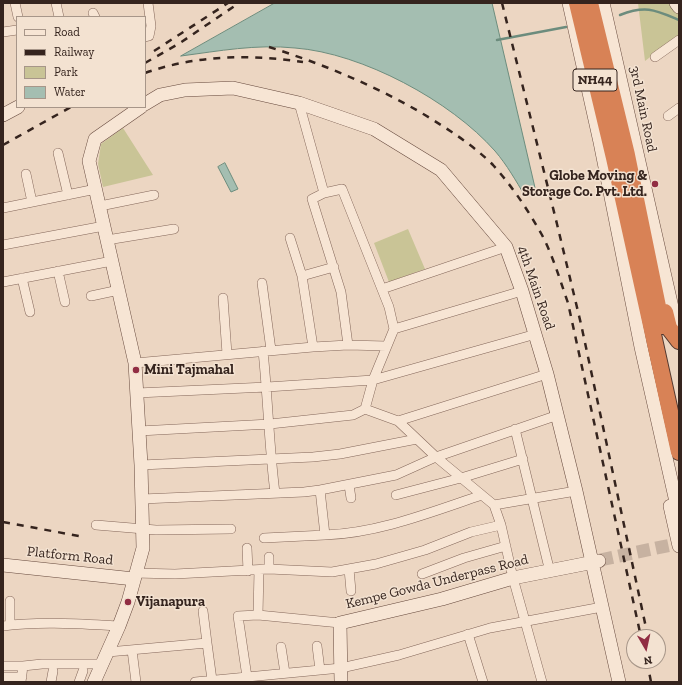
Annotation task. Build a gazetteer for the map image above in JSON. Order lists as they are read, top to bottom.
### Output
{
  "streets": {
    "highway": ["NH44"],
    "street": [
      "3rd Main Road",
      "4th Main Road",
      "Platform Road",
      "Kempe Gowda Underpass Road"
    ]
  },
  "crossings": [
    ["4th Main Road", "Platform Road"],
    ["4th Main Road", "Kempe Gowda Underpass Road"]
  ],
  "places": ["Globe Moving & Storage Co. Pvt. Ltd.", "Mini Tajmahal", "Vijanapura"],
  "legend": [
    "Road",
    "Railway",
    "Park",
    "Water"
  ],
  "north": "bottom"
}
